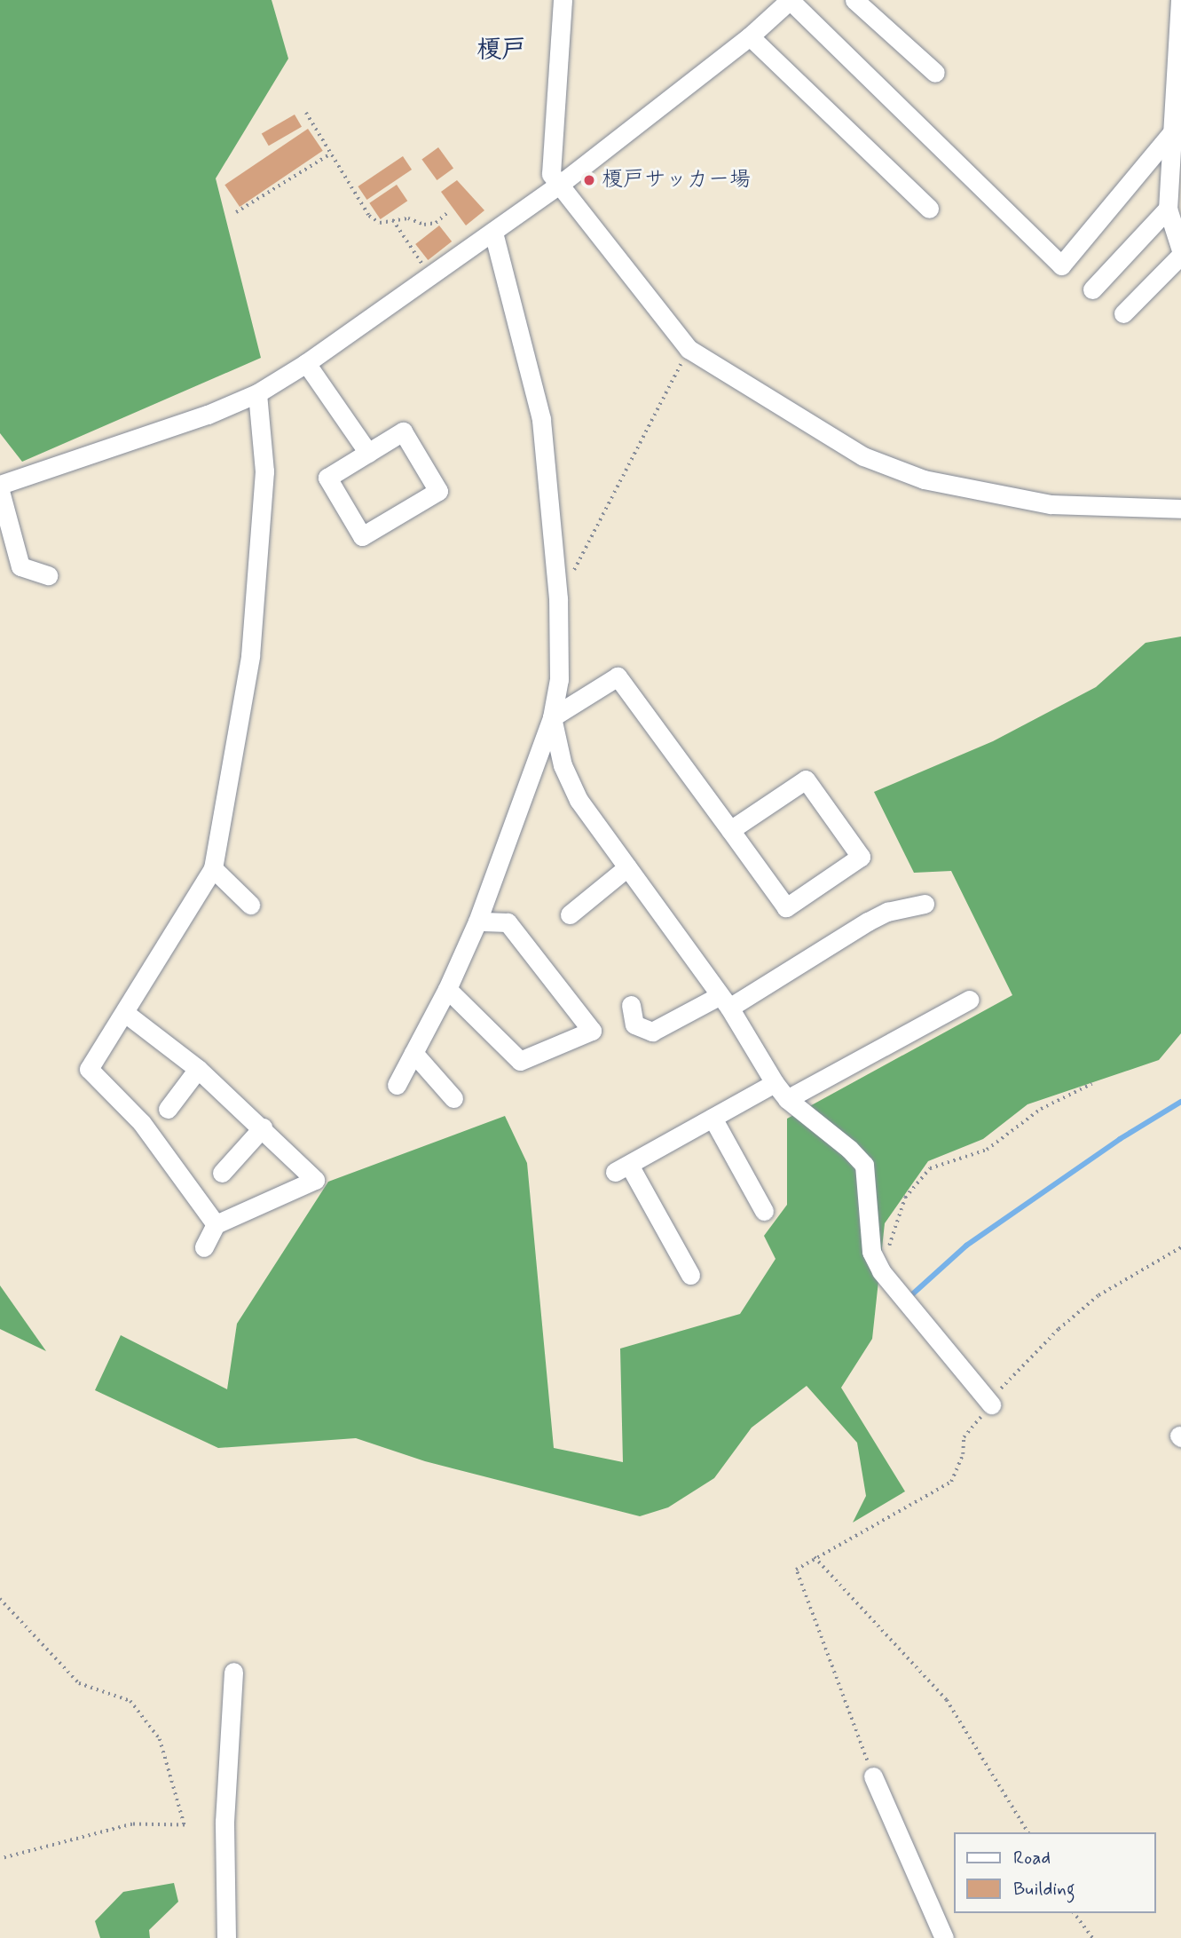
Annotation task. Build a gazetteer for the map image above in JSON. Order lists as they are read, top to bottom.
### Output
{
  "districts": ["榎戸"],
  "places": ["榎戸サッカー場"],
  "legend": ["Road", "Building"]
}
